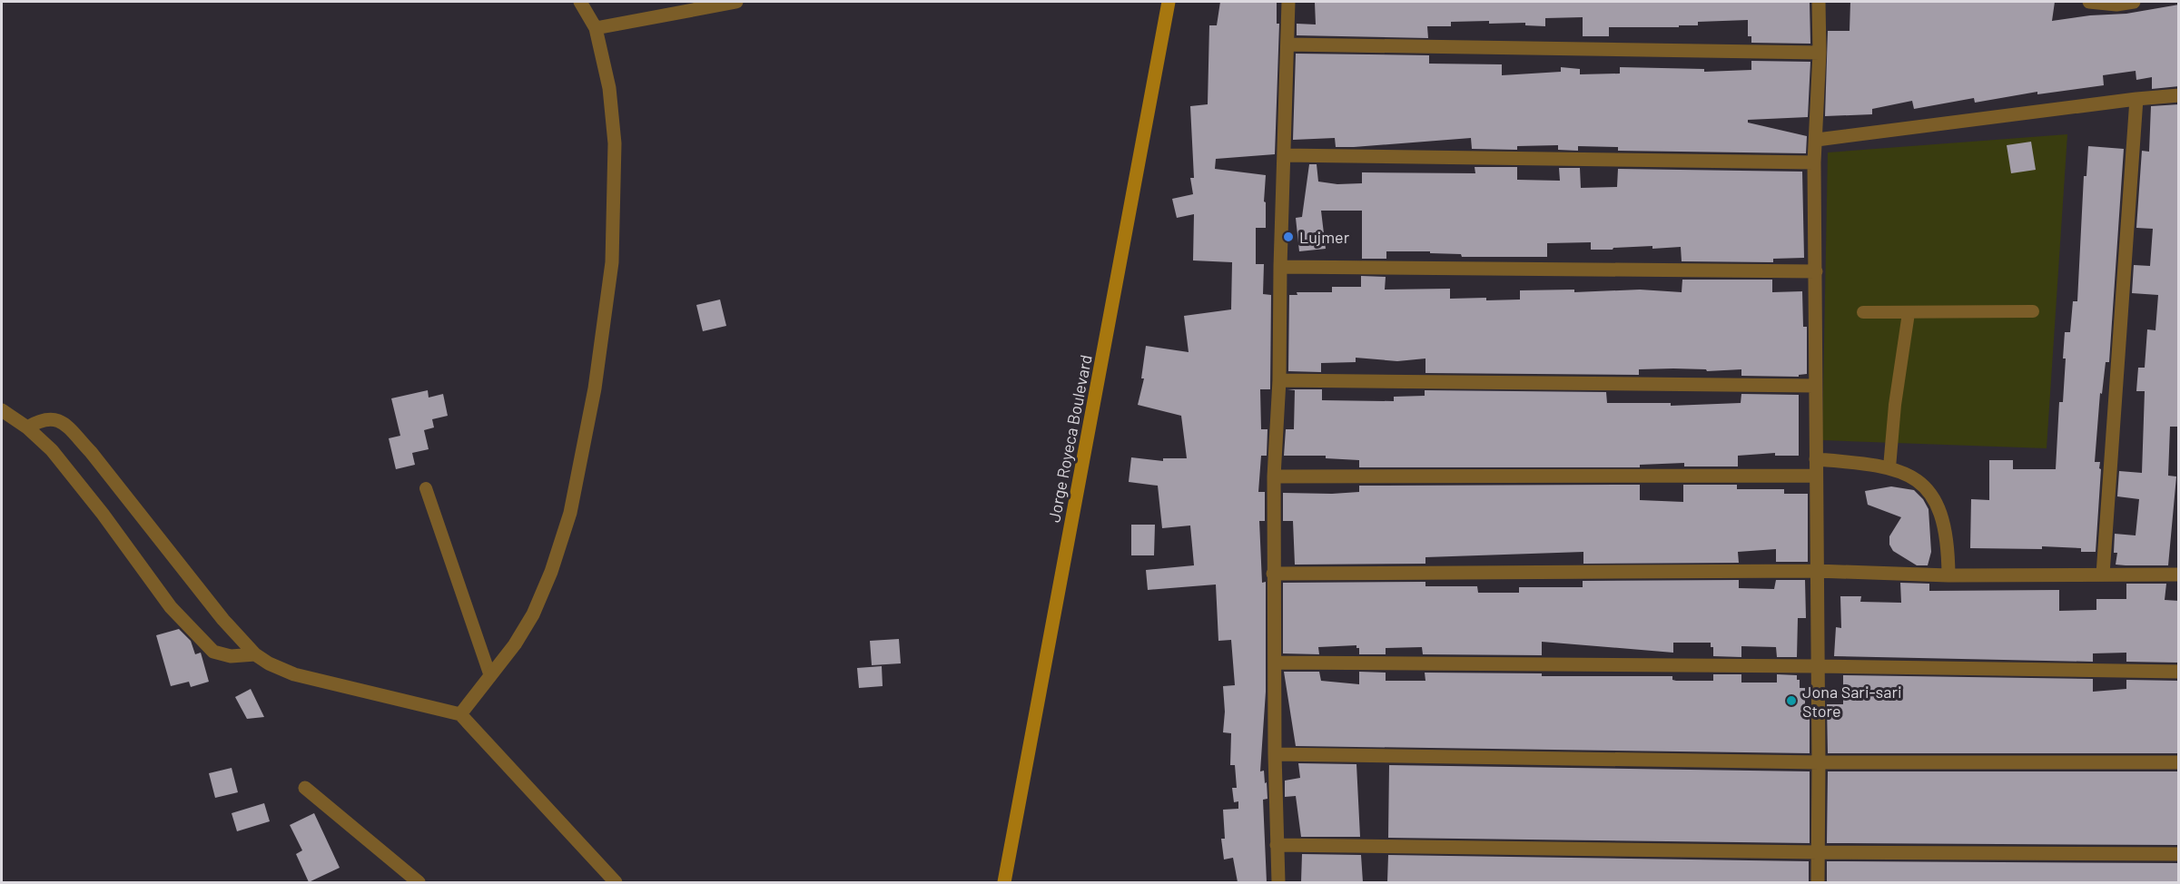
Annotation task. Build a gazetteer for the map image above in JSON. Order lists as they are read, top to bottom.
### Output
{
  "streets": {
    "street": ["Jorge Royeca Boulevard"]
  },
  "places": ["Lujmer", "Jona Sari-sari Store"]
}
